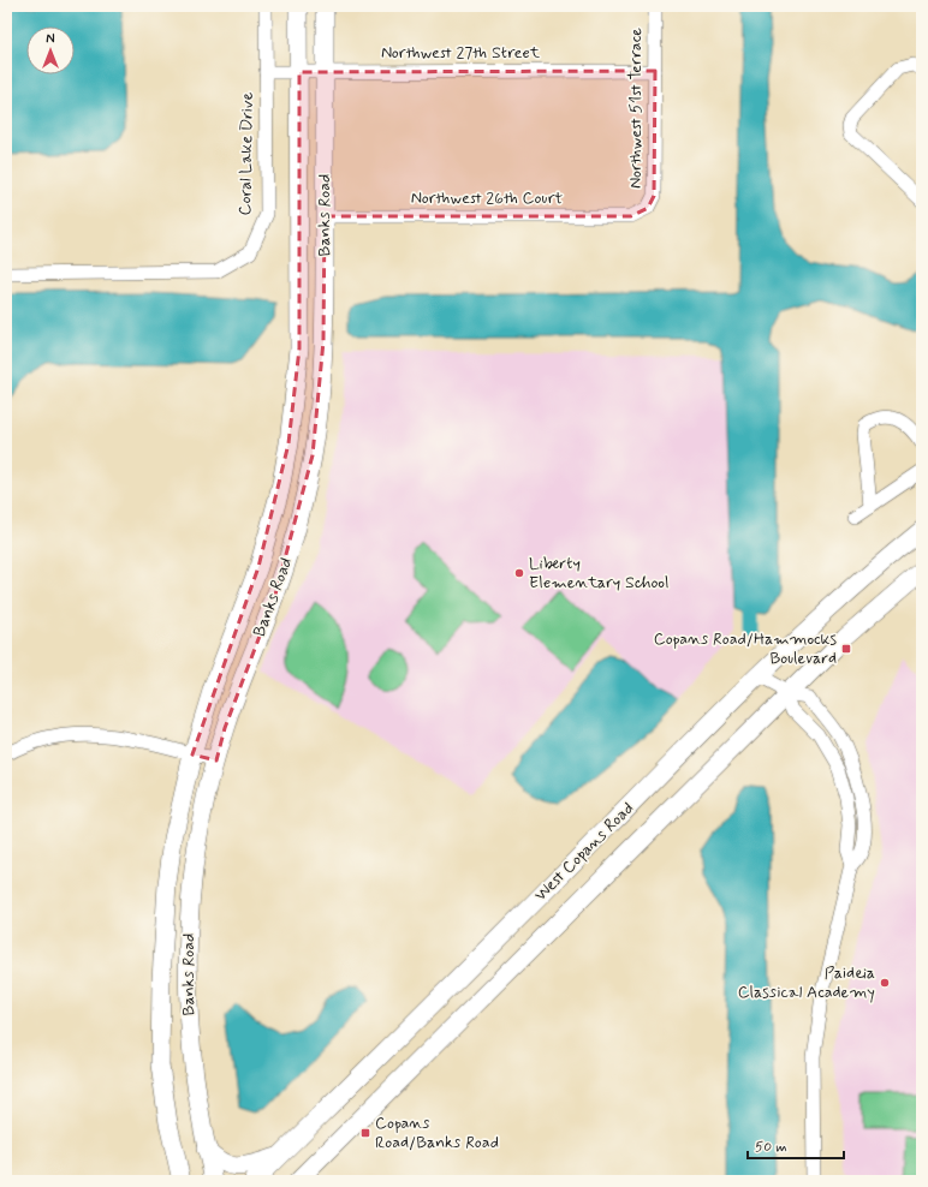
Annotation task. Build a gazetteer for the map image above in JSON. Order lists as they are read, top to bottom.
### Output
{
  "streets": {
    "street": [
      "Northwest 27th Street",
      "Northwest 51st Terrace",
      "Coral Lake Drive",
      "Northwest 26th Court",
      "Banks Road",
      "West Copans Road"
    ]
  },
  "crossings": [
    ["Northwest 27th Street", "Northwest 51st Terrace"],
    ["Northwest 27th Street", "Coral Lake Drive"],
    ["Northwest 27th Street", "Banks Road"],
    ["Northwest 51st Terrace", "Northwest 26th Court"],
    ["Northwest 26th Court", "Banks Road"]
  ],
  "places": {
    "other": ["Liberty Elementary School", "Paideia Classical Academy"],
    "transit": ["Copans Road/Hammocks Boulevard", "Copans Road/Banks Road"]
  },
  "scale_bar": "50 m",
  "north": "top"
}
